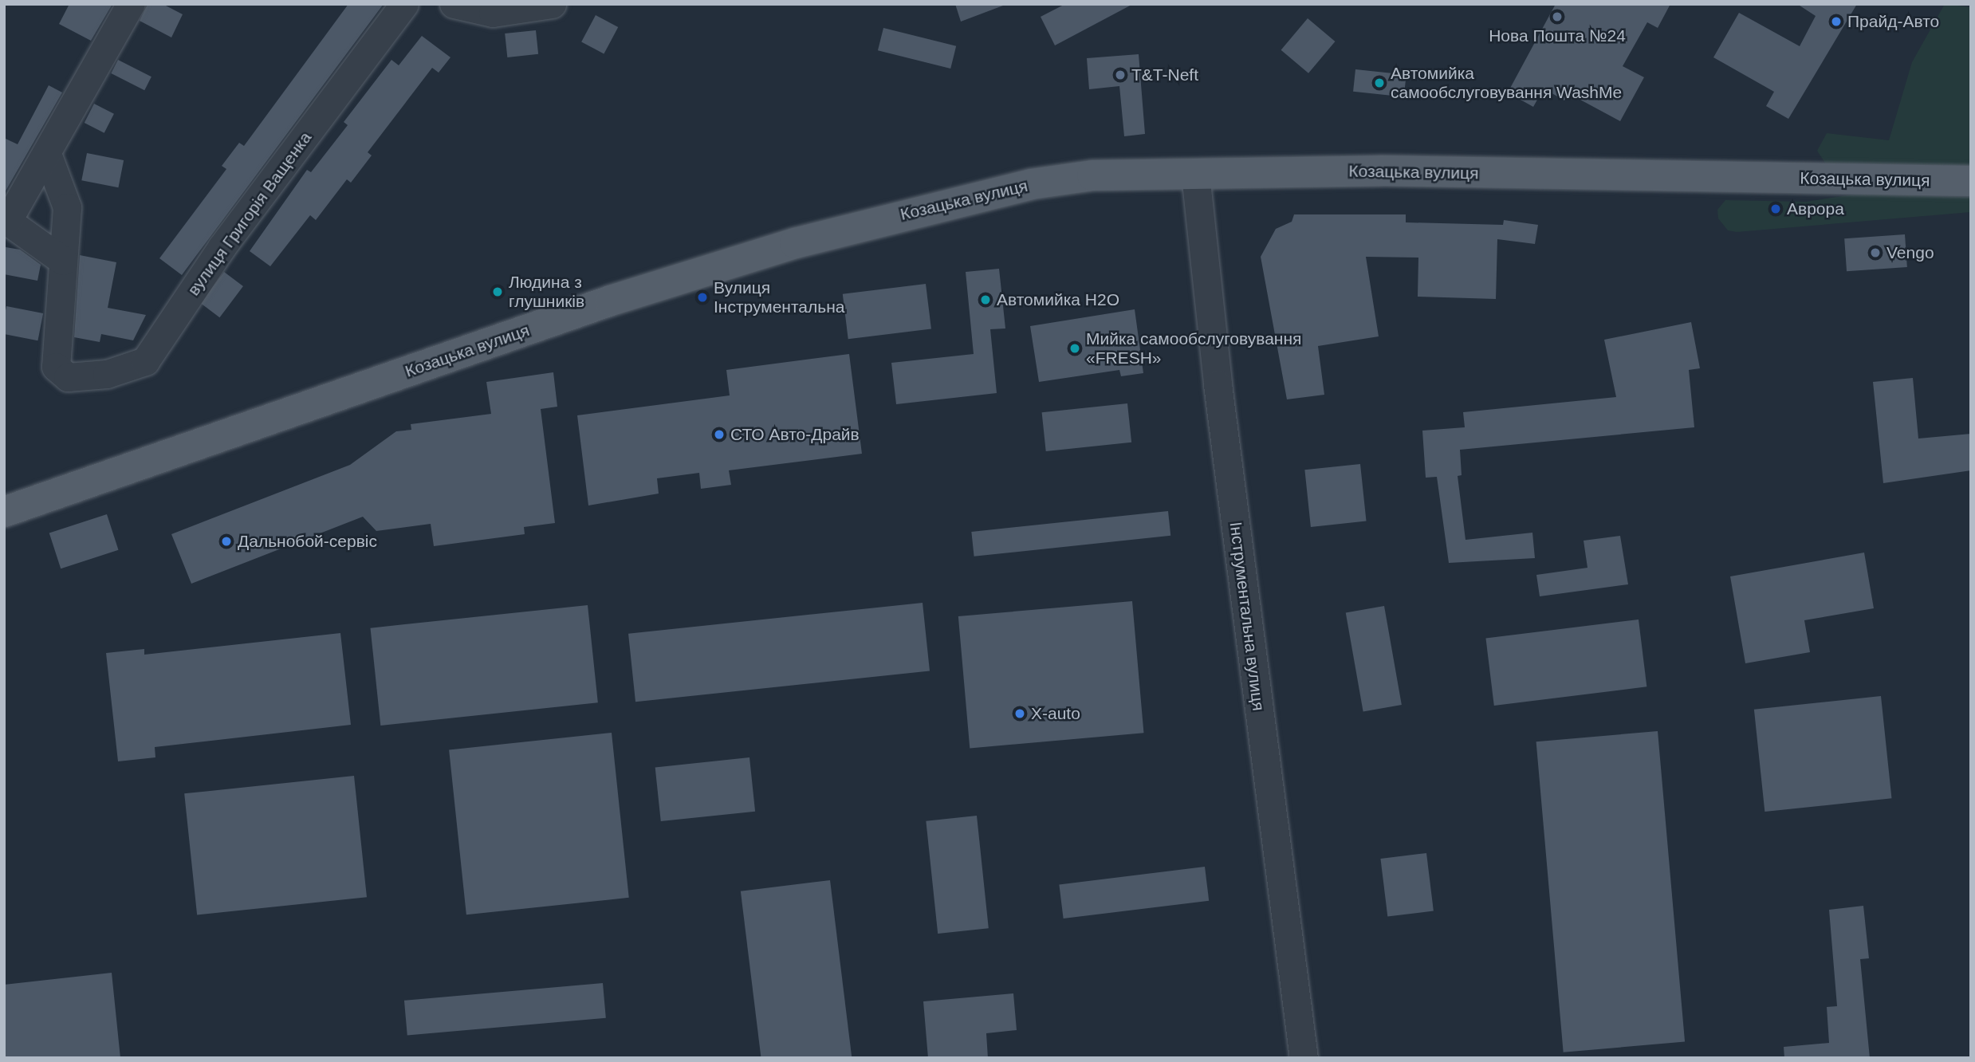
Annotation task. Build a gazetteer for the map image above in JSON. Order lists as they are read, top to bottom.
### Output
{
  "streets": {
    "main road": ["Козацька вулиця"],
    "street": ["вулиця Григорія Ващенка", "Інструментальна вулиця"]
  },
  "crossings": [
    ["Козацька вулиця", "Інструментальна вулиця"]
  ],
  "places": [
    "Нова Пошта №24",
    "Прайд-Авто",
    "T&T-Neft",
    "Автомийка самообслуговування WashMe",
    "Аврора",
    "Vengo",
    "Людина з глушників",
    "Вулиця Інструментальна",
    "Автомийка H2O",
    "Мийка самообслуговування «FRESH»",
    "СТО Авто-Драйв",
    "Дальнобой-сервіс",
    "X-auto"
  ]
}
